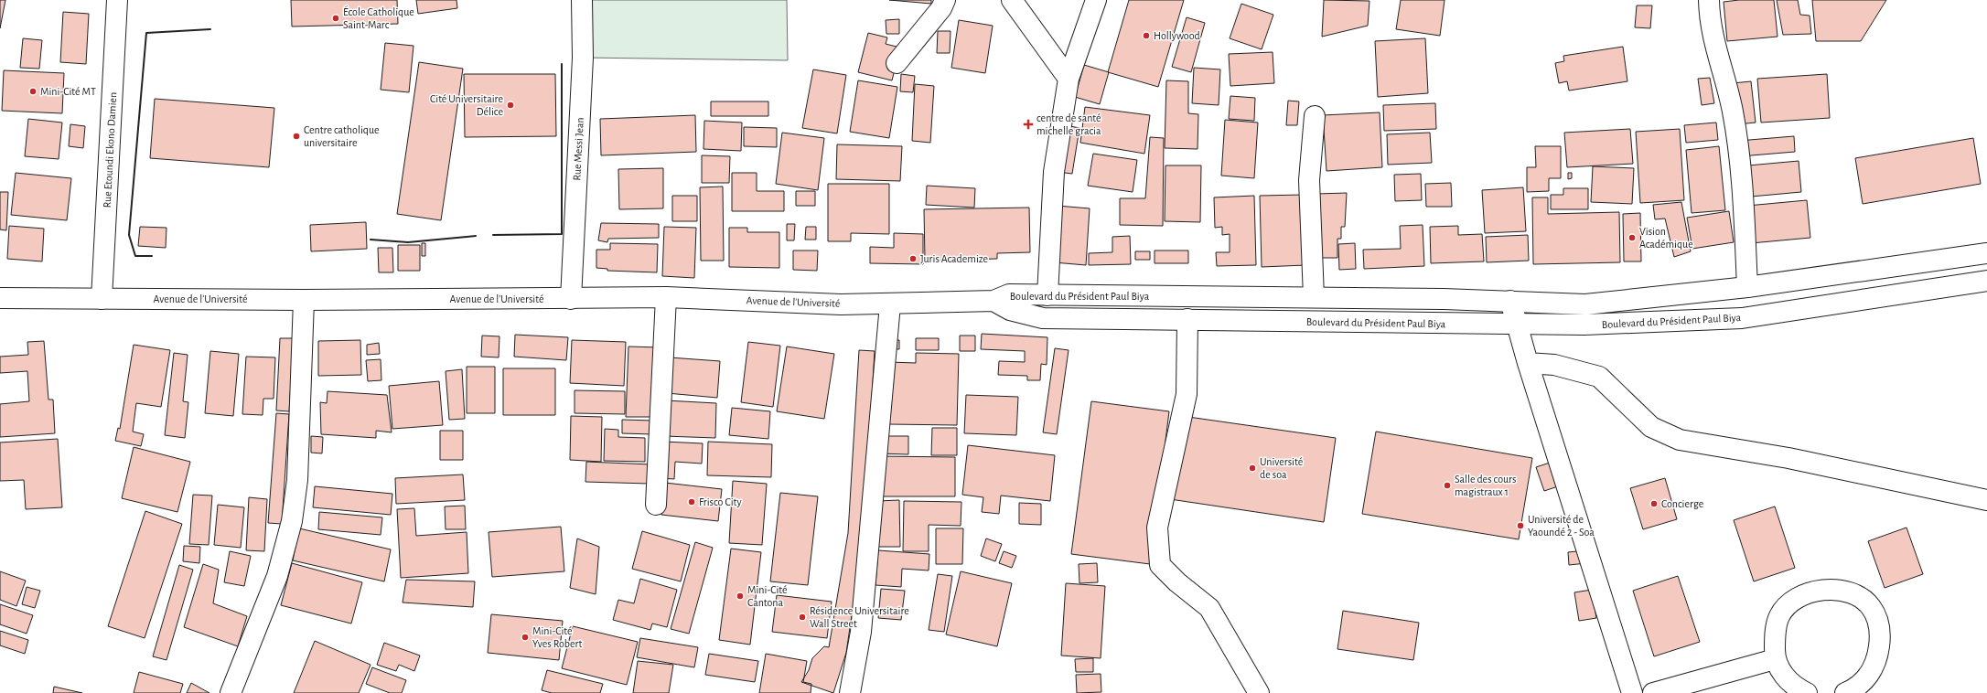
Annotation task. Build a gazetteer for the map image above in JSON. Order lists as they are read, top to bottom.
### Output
{
  "streets": {
    "street": [
      "Rue Messi Jean",
      "Rue Etoundi Ekono Damien",
      "Boulevard du Président Paul Biya",
      "Avenue de l'Université"
    ]
  },
  "crossings": [
    ["Rue Messi Jean", "Avenue de l'Université"],
    ["Rue Etoundi Ekono Damien", "Avenue de l'Université"],
    ["Boulevard du Président Paul Biya", "Avenue de l'Université"]
  ],
  "places": {
    "other": [
      "École Catholique Saint-Marc",
      "Hollywood",
      "Mini-Cité MT",
      "Cité Universitaire Délice",
      "Centre catholique universitaire",
      "Vision Académique",
      "Juris Academize",
      "Université de soa",
      "Salle des cours magistraux 1",
      "Frisco City",
      "Concierge",
      "Université de Yaoundé 2 - Soa",
      "Mini-Cité Cantona",
      "Résidence Universitaire Wall Street",
      "Mini-Cité Yves Robert"
    ],
    "health": ["centre de santé michelle gracia"]
  }
}
